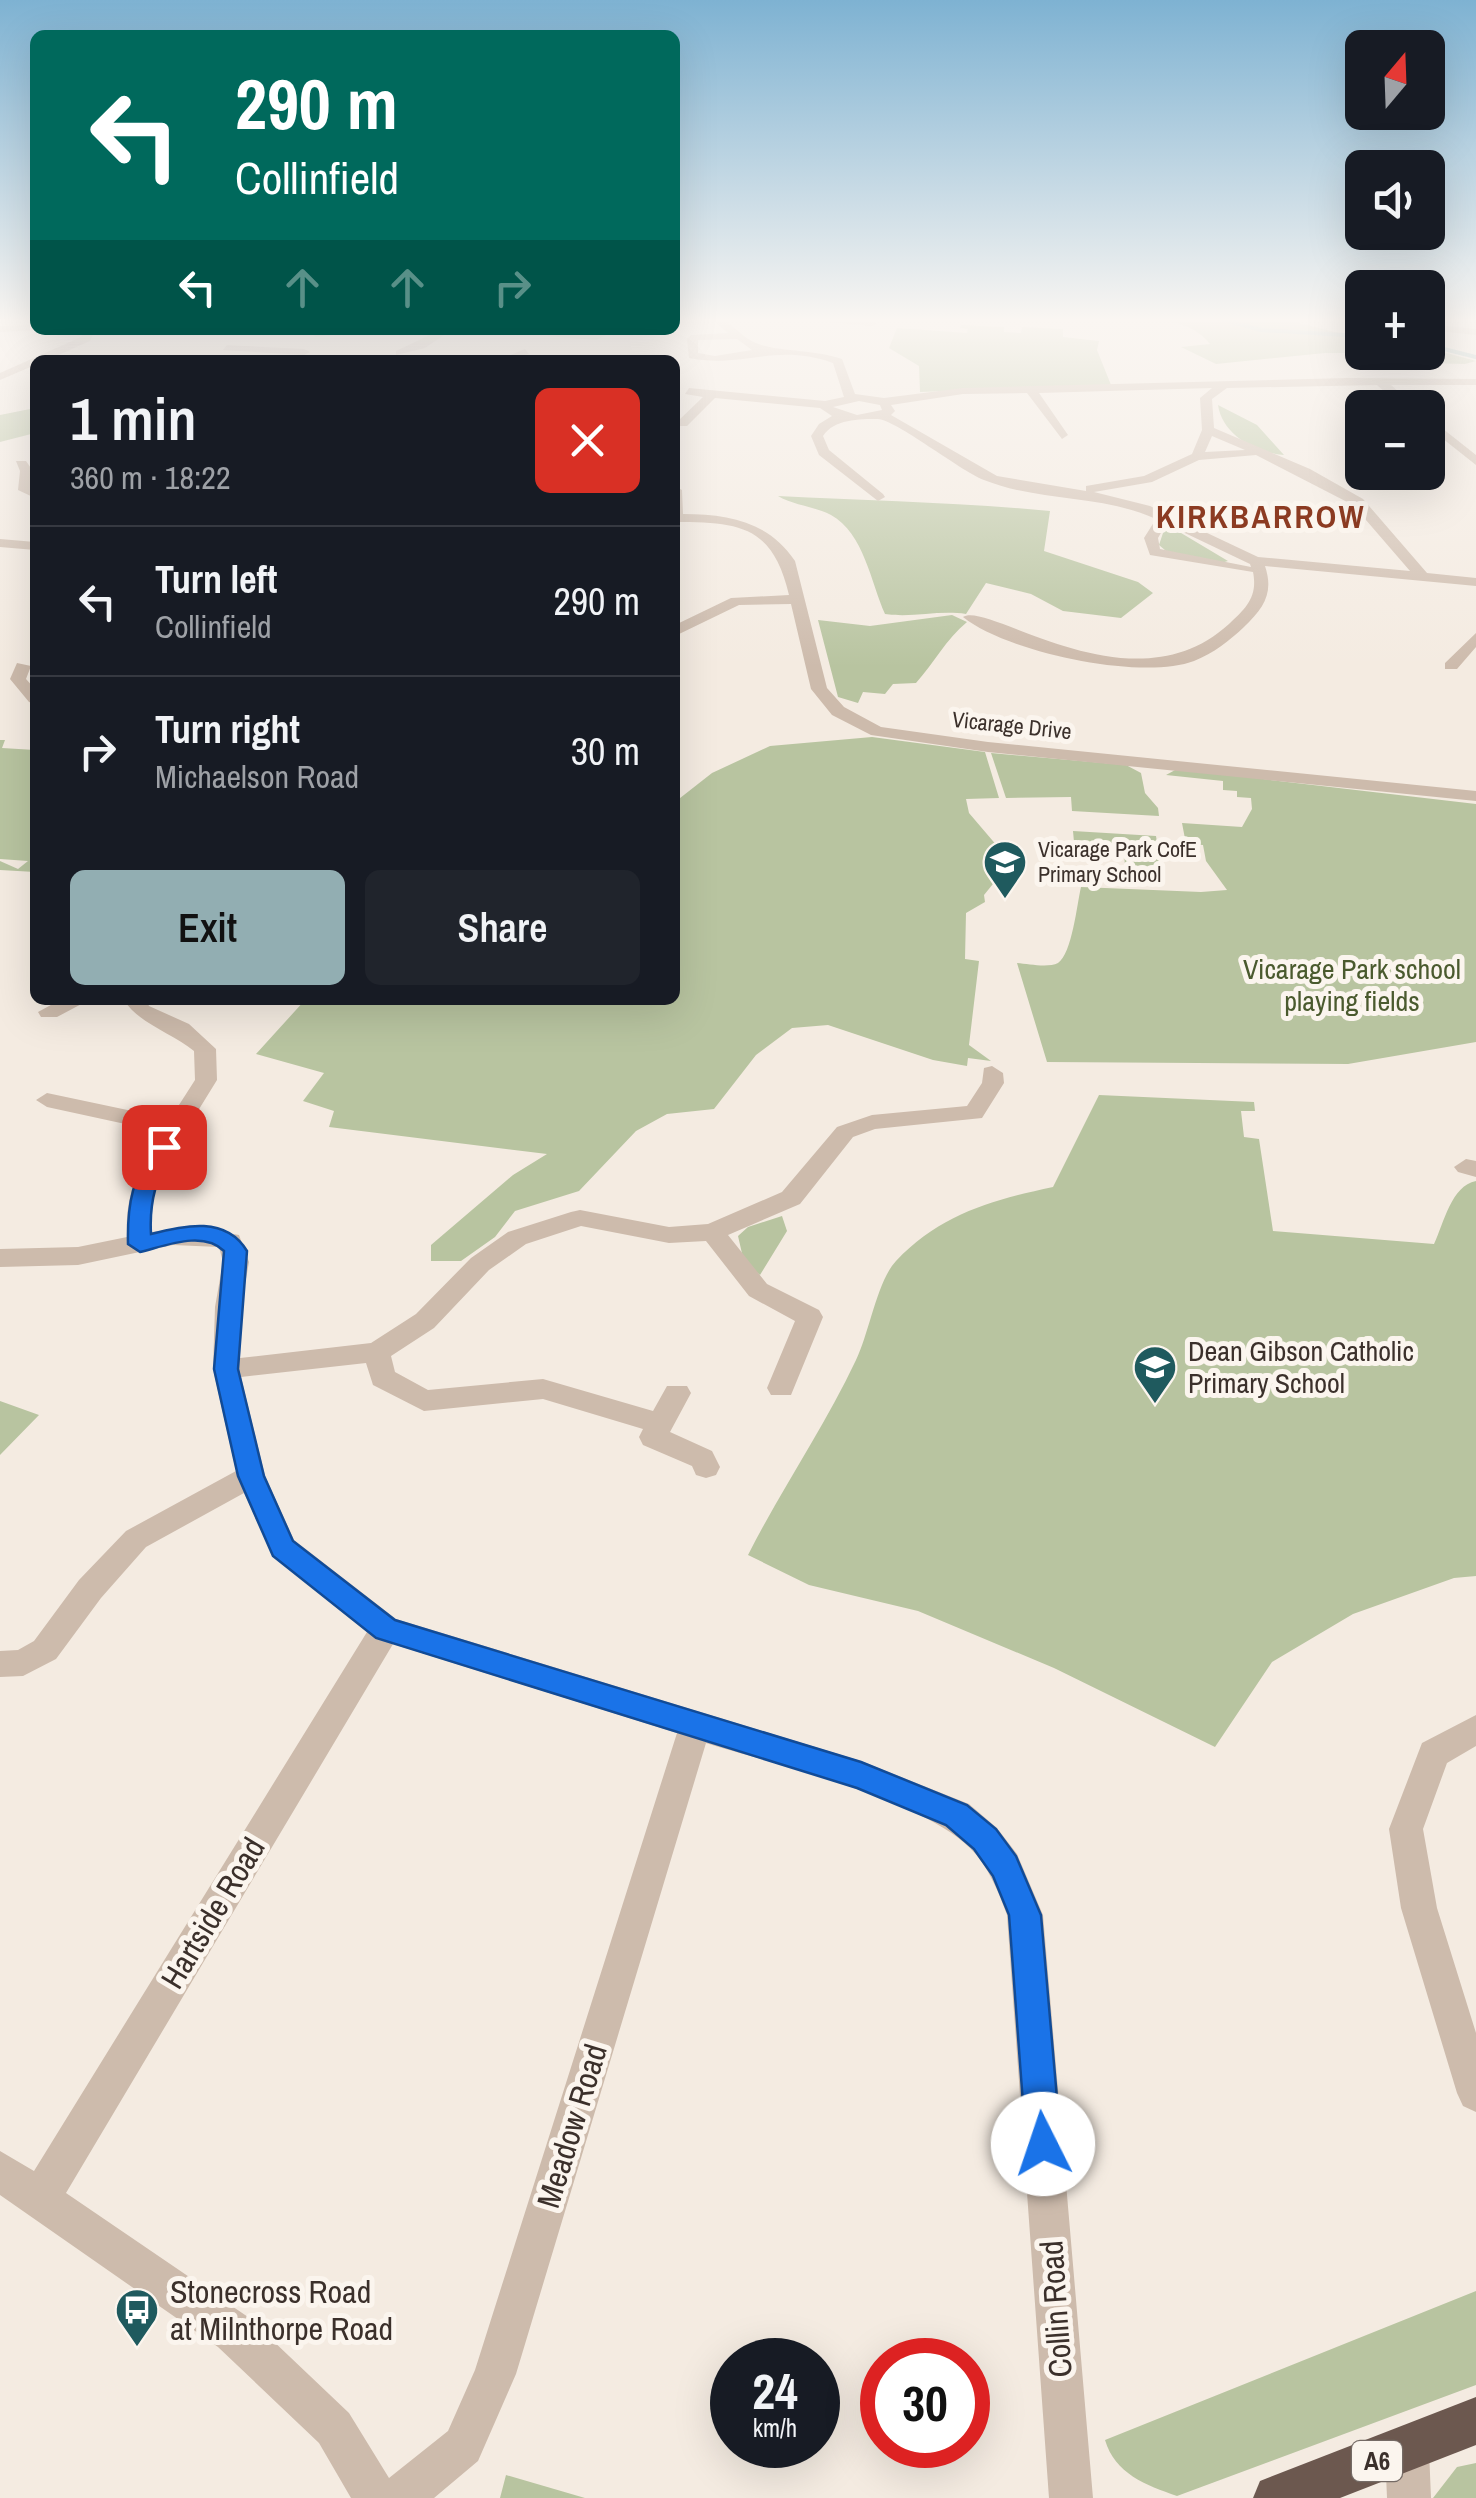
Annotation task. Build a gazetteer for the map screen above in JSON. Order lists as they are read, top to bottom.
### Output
{
  "streets": {
    "highway": ["A6"],
    "street": [
      "Vicarage Drive",
      "Hartside Road",
      "Meadow Road",
      "Collin Road"
    ]
  },
  "crossings": [
    ["Hartside Road", "Collin Road"],
    ["Meadow Road", "Collin Road"]
  ],
  "districts": ["KIRKBARROW"],
  "parks": ["Vicarage Park school playing fields"],
  "places": {
    "school or university": ["Vicarage Park CofE Primary School", "Dean Gibson Catholic Primary School"],
    "bus stop": ["Stonecross Road at Milnthorpe Road"]
  },
  "north": "top",
  "page": {
    "map_buttons": ["+", "−"],
    "turn": ["290 m", "Collinfield"],
    "heading": ["1 min", "360 m · 18:22"],
    "list": [
      {
        "name": "Turn left",
        "note": "Collinfield",
        "value": "290 m"
      },
      {
        "name": "Turn right",
        "note": "Michaelson Road",
        "value": "30 m"
      }
    ],
    "buttons": ["Exit", "Share"],
    "speed": "24 km/h",
    "limit": "30"
  }
}
